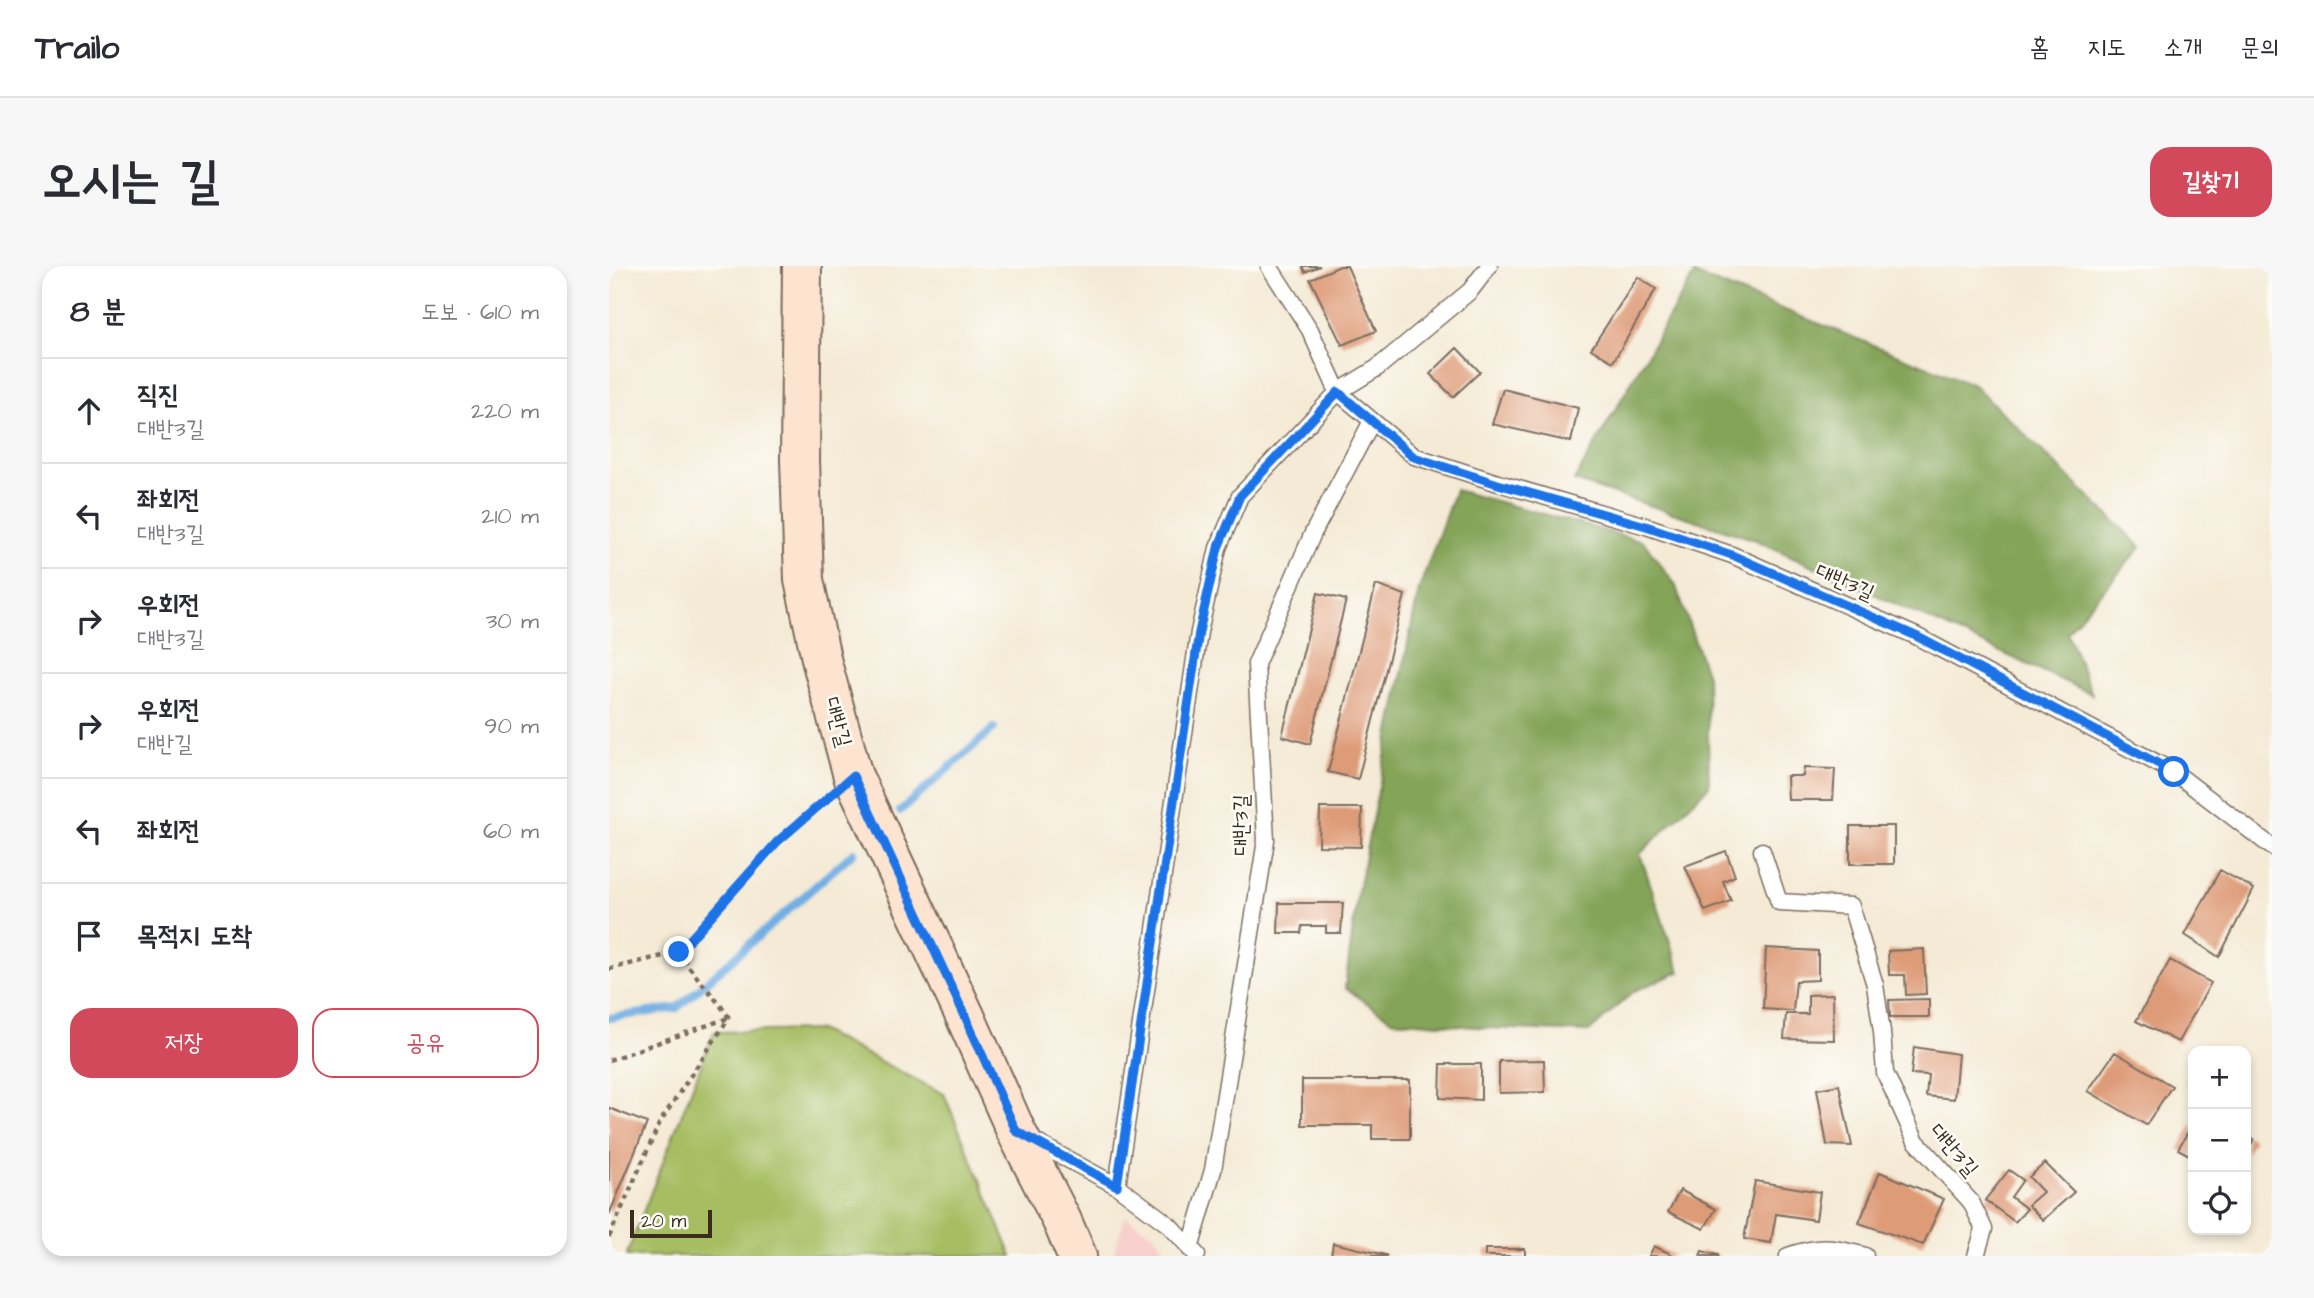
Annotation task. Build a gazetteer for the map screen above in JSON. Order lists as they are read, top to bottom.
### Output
{
  "streets": {
    "street": ["대반길"],
    "lane": ["대반3길"]
  },
  "crossings": [
    ["대반3길", "대반길"]
  ],
  "scale_bar": "20 m",
  "page": {
    "header": "Trailo",
    "nav": [
      "홈",
      "지도",
      "소개",
      "문의"
    ],
    "buttons": [
      "길찾기",
      ["저장", "공유"]
    ],
    "title": "오시는 길",
    "heading": ["8 분", "도보 · 610 m"],
    "list": [
      ["직진", "대반3길", "220 m"],
      ["좌회전", "대반3길", "210 m"],
      ["우회전", "대반3길", "30 m"],
      ["우회전", "대반길", "90 m"],
      ["좌회전", "60 m"],
      "목적지 도착"
    ],
    "map_buttons": ["+", "−"],
    "scale": "20 m"
  }
}
